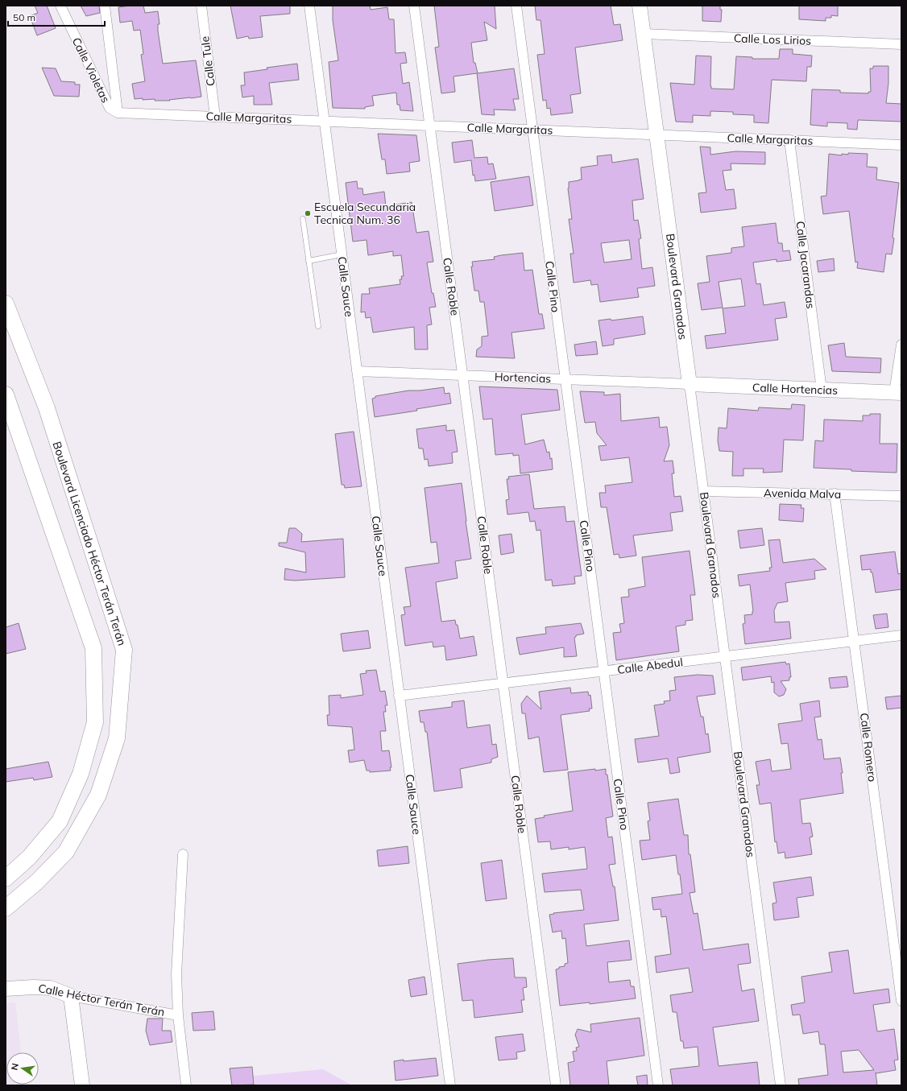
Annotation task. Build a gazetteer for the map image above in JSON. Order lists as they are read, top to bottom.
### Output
{
  "streets": {
    "main road": ["Boulevard Licenciado Héctor Terán Terán"],
    "street": [
      "Calle Los Lirios",
      "Calle Tule",
      "Calle Violetas",
      "Calle Margaritas",
      "Calle Jacarandas",
      "Calle Sauce",
      "Calle Roble",
      "Calle Pino",
      "Boulevard Granados",
      "Hortencias",
      "Calle Hortencias",
      "Avenida Malva",
      "Calle Abedul",
      "Calle Romero",
      "Calle Héctor Terán Terán"
    ]
  },
  "crossings": [
    ["Calle Los Lirios", "Boulevard Granados"],
    ["Calle Tule", "Calle Margaritas"],
    ["Calle Violetas", "Calle Margaritas"],
    ["Calle Margaritas", "Calle Jacarandas"],
    ["Calle Margaritas", "Calle Sauce"],
    ["Calle Margaritas", "Calle Roble"],
    ["Calle Margaritas", "Calle Pino"],
    ["Calle Margaritas", "Boulevard Granados"],
    ["Calle Jacarandas", "Calle Hortencias"],
    ["Calle Sauce", "Hortencias"],
    ["Calle Sauce", "Calle Abedul"],
    ["Calle Roble", "Hortencias"],
    ["Calle Roble", "Calle Abedul"],
    ["Calle Pino", "Hortencias"],
    ["Calle Pino", "Calle Abedul"],
    ["Boulevard Granados", "Hortencias"],
    ["Boulevard Granados", "Calle Hortencias"],
    ["Boulevard Granados", "Avenida Malva"],
    ["Boulevard Granados", "Calle Abedul"],
    ["Hortencias", "Calle Hortencias"],
    ["Avenida Malva", "Calle Romero"],
    ["Calle Abedul", "Calle Romero"]
  ],
  "places": ["Escuela Secundaria Tecnica Num. 36"],
  "scale_bar": "50 m",
  "north": "left"
}
